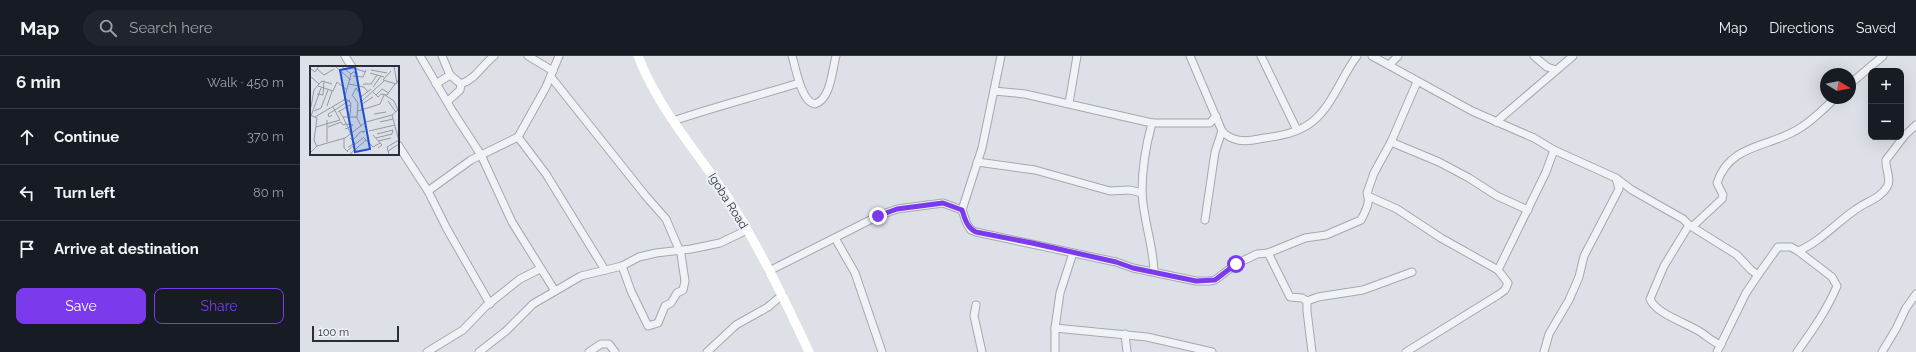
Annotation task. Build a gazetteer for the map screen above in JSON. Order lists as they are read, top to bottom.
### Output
{
  "streets": {
    "street": ["Igoba Road"]
  },
  "scale_bar": "100 m",
  "north": "right",
  "page": {
    "header": "Map",
    "search": "Search here",
    "nav": ["Map", "Directions", "Saved"],
    "heading": ["6 min", "Walk · 450 m"],
    "map_buttons": ["+", "−"],
    "list": [
      ["Continue", "370 m"],
      ["Turn left", "80 m"],
      "Arrive at destination"
    ],
    "buttons": ["Save", "Share"],
    "scale": "100 m"
  }
}
